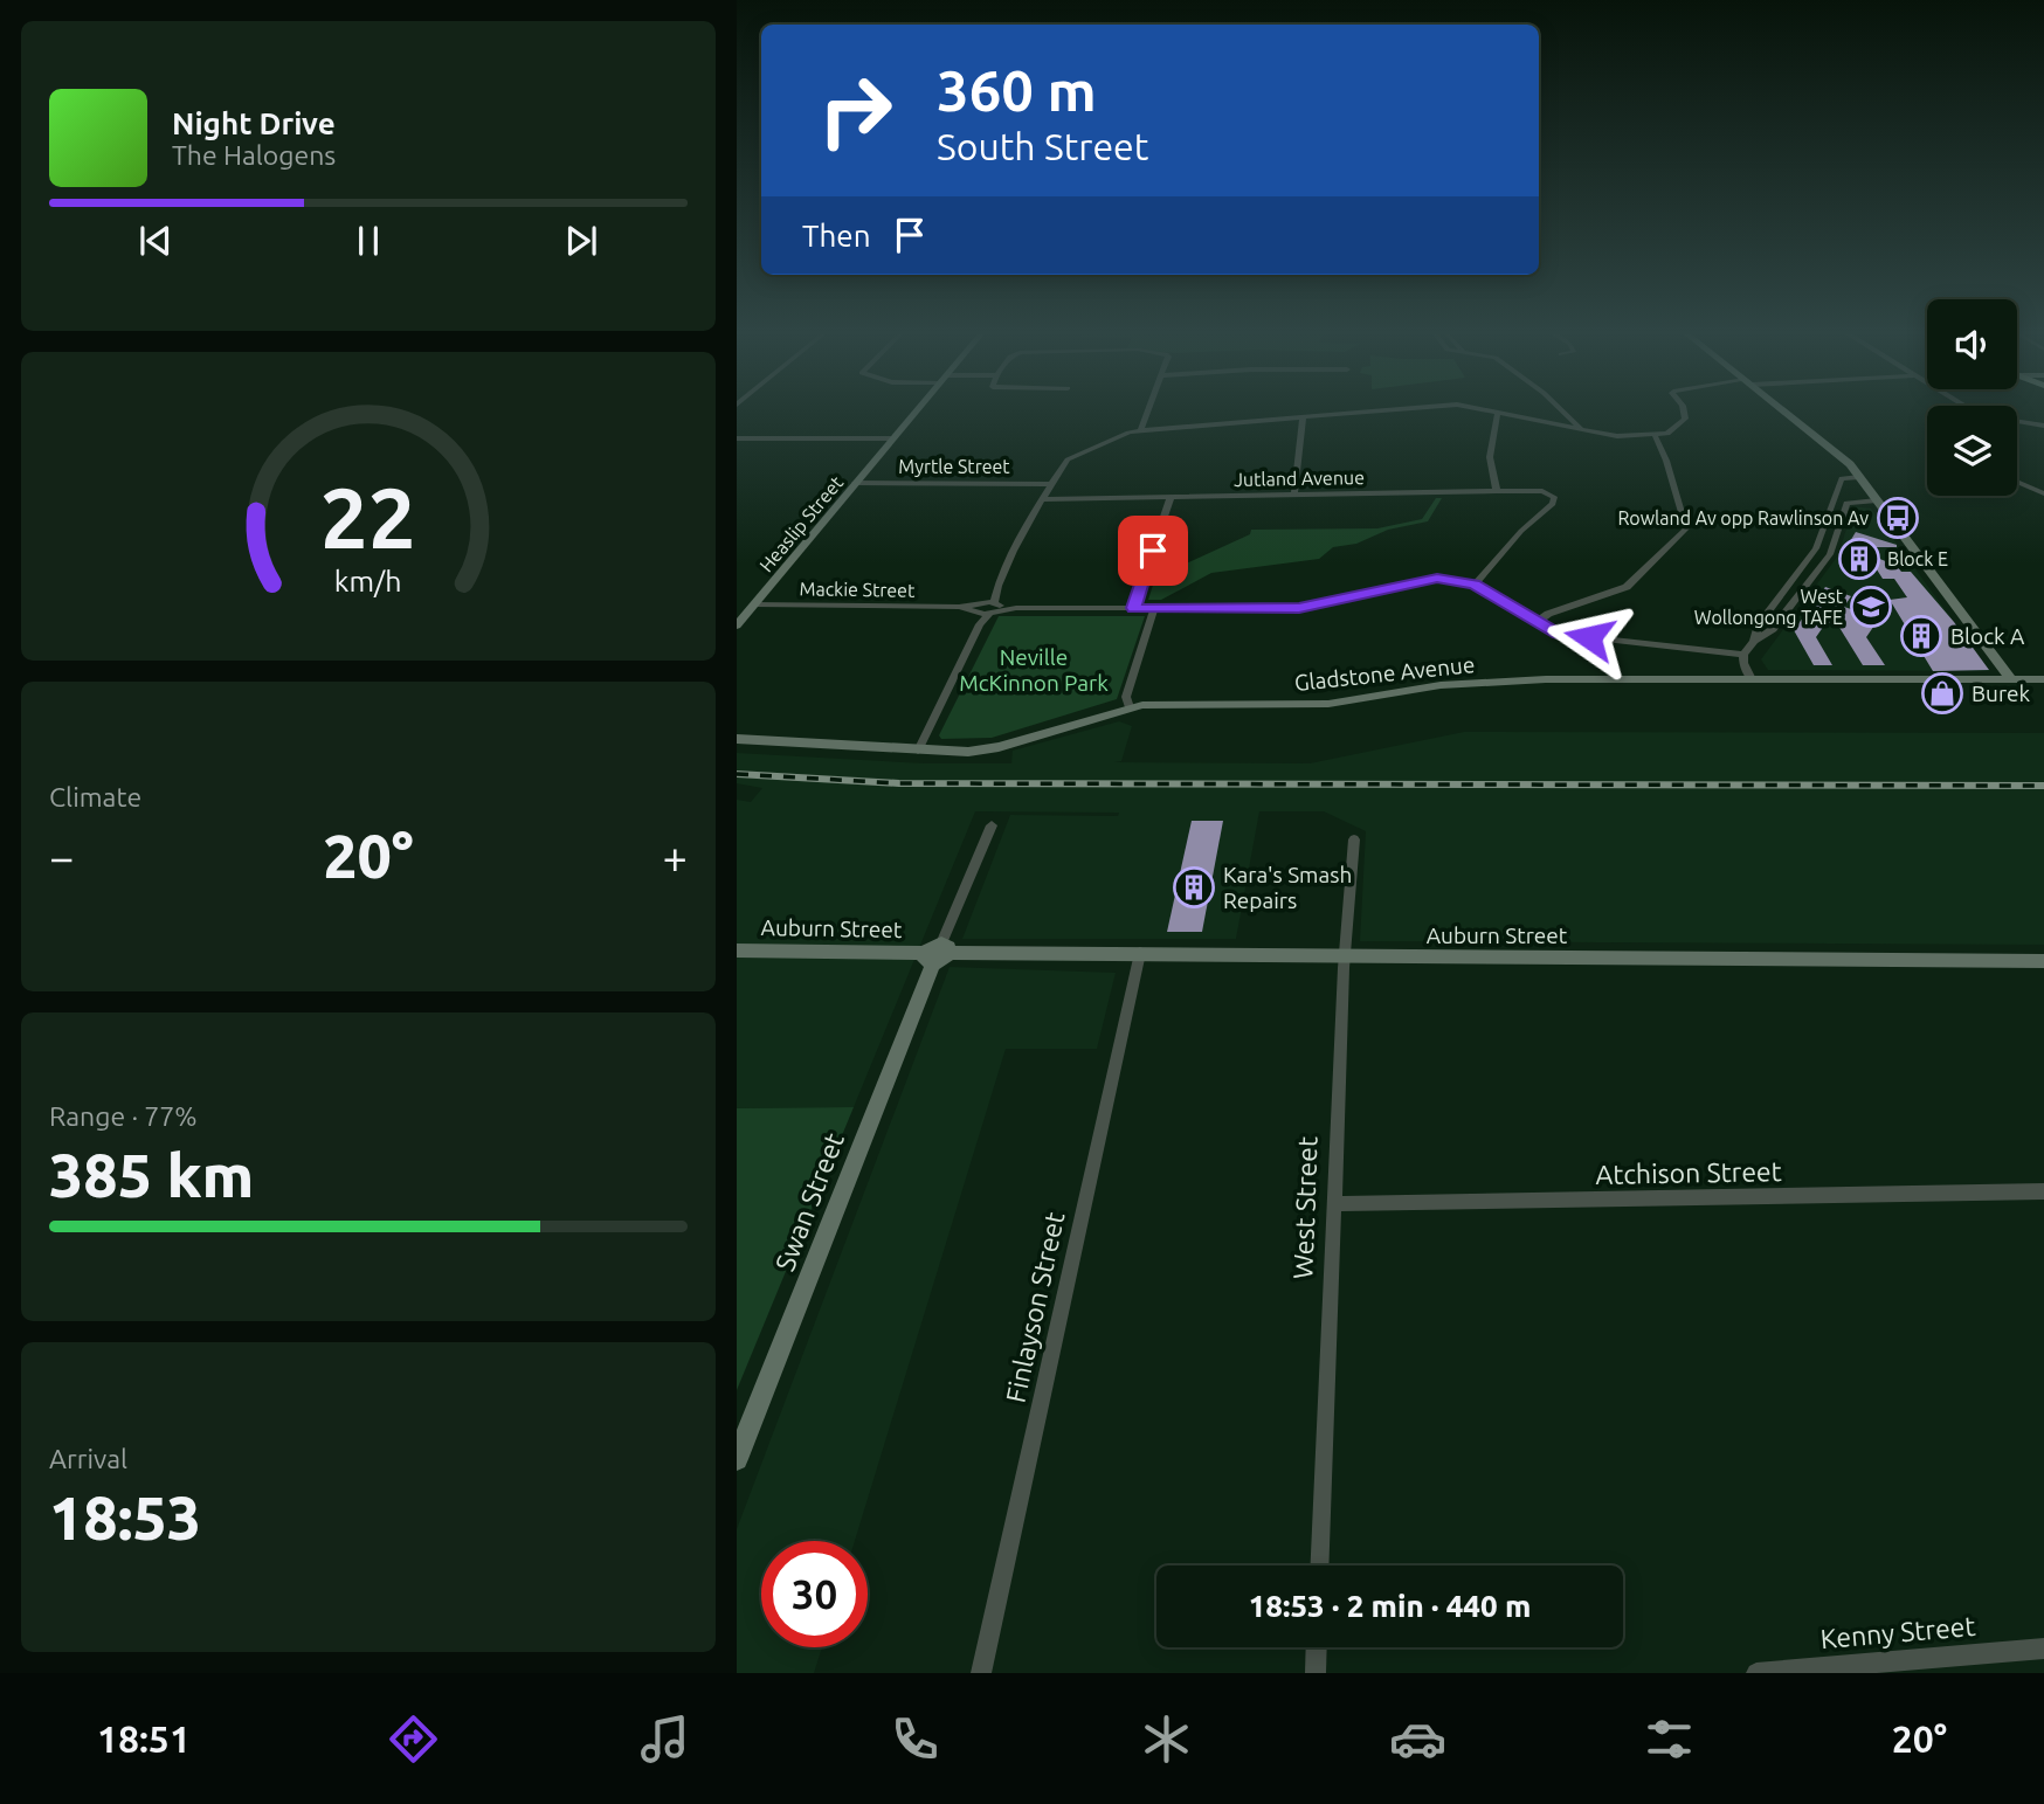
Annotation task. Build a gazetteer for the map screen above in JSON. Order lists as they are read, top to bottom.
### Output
{
  "streets": {
    "street": [
      "Myrtle Street",
      "Jutland Avenue",
      "Heaslip Street",
      "Mackie Street",
      "Gladstone Avenue",
      "Auburn Street",
      "Atchison Street",
      "Swan Street",
      "West Street",
      "Finlayson Street",
      "Kenny Street"
    ]
  },
  "crossings": [
    ["Myrtle Street", "Heaslip Street"],
    ["Heaslip Street", "Mackie Street"],
    ["Auburn Street", "Swan Street"],
    ["Auburn Street", "West Street"],
    ["Auburn Street", "Finlayson Street"],
    ["Atchison Street", "West Street"]
  ],
  "parks": ["Neville McKinnon Park"],
  "places": {
    "bus stop": ["Rowland Av opp Rawlinson Av"],
    "building": ["Block E", "Block A", "Kara's Smash Repairs"],
    "school or university": ["West Wollongong TAFE"],
    "shop": ["Burek"]
  },
  "page": {
    "turn": ["360 m", "South Street"],
    "song": ["Night Drive", "The Halogens"],
    "then": "Then",
    "tile": [
      "Climate",
      ["Range · 77%", "385 km"],
      ["Arrival", "18:53"]
    ],
    "heat": ["−", "20°", "+"],
    "limit": "30",
    "trip": "18:53 · 2 min · 440 m",
    "tabs": ["18:51", "20°"],
    "gauge": ["22", "km/h"]
  }
}
